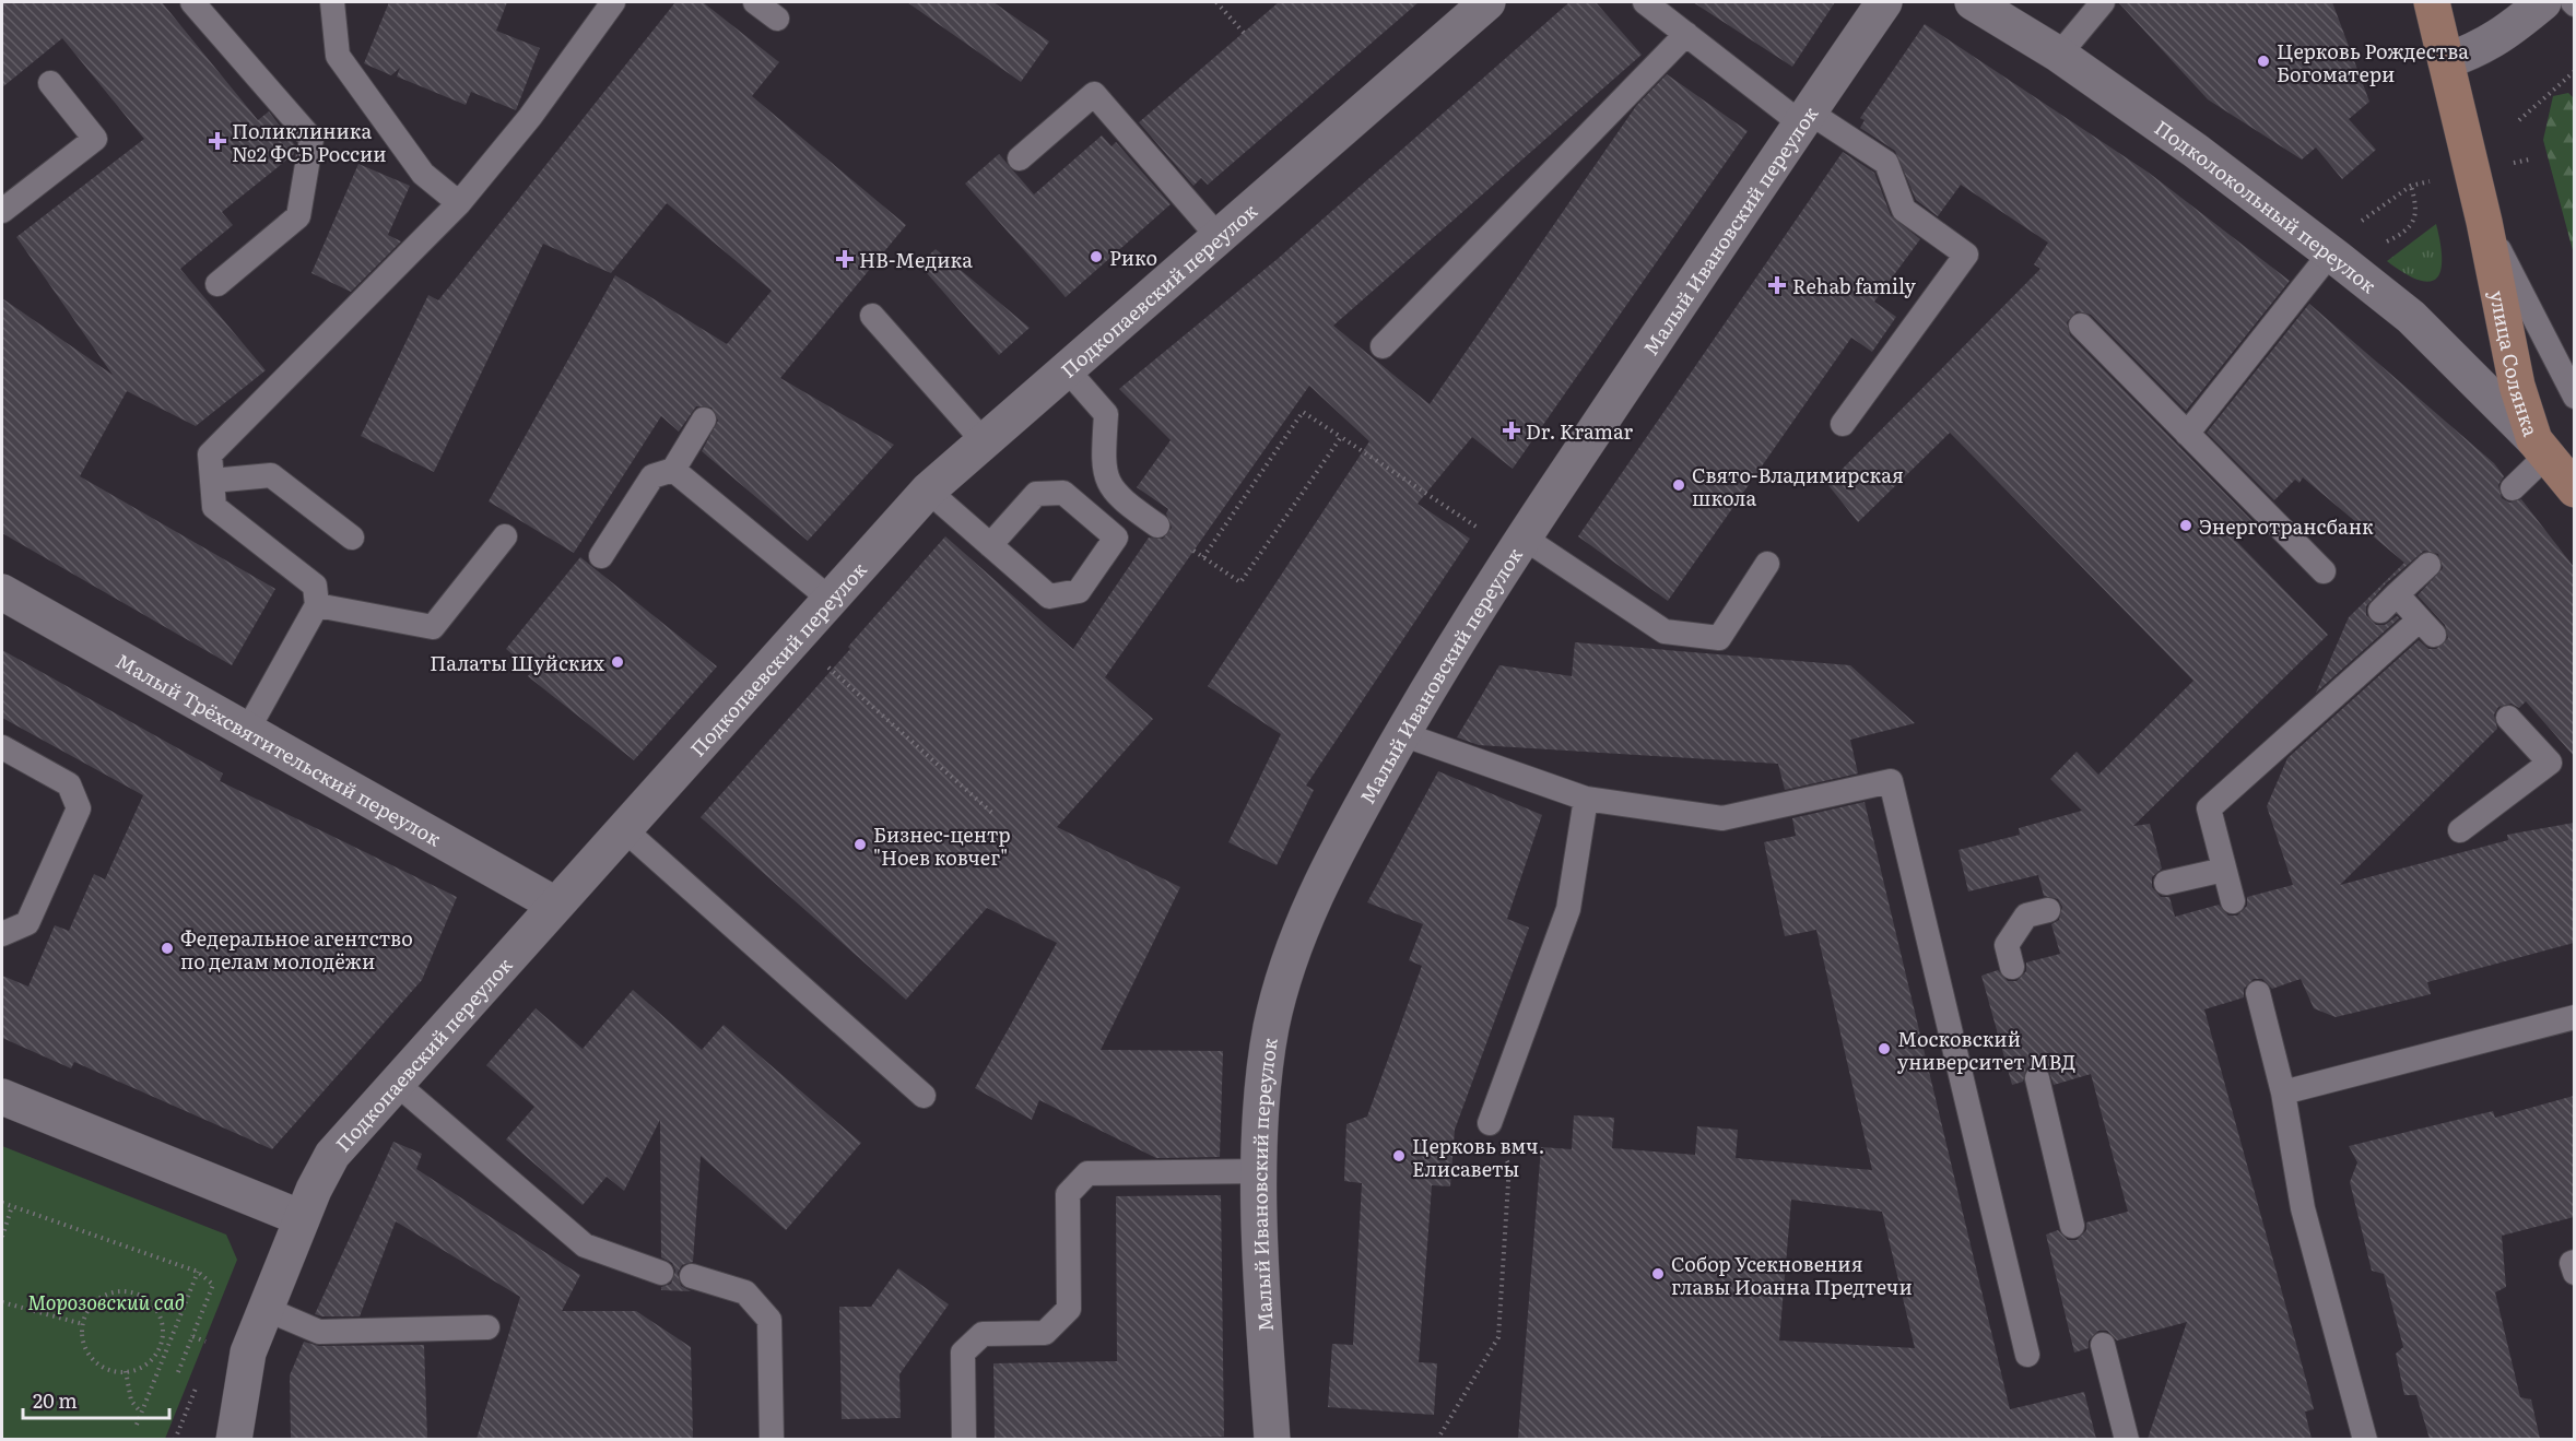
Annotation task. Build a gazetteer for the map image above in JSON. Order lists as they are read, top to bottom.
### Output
{
  "streets": {
    "main road": ["улица Солянка"],
    "street": [
      "Подколокольный переулок",
      "Малый Ивановский переулок",
      "Подкопаевский переулок",
      "Малый Трёхсвятительский переулок"
    ]
  },
  "crossings": [
    ["Подколокольный переулок", "улица Солянка"],
    ["Подкопаевский переулок", "Малый Трёхсвятительский переулок"]
  ],
  "parks": ["Морозовский сад"],
  "places": {
    "other": [
      "Церковь Рождества Богоматери",
      "Рико",
      "Свято-Владимирская школа",
      "Энерготрансбанк",
      "Палаты Шуйских",
      "Бизнес-центр \"Ноев ковчег\"",
      "Федеральное агентство по делам молодёжи",
      "Московский университет МВД",
      "Церковь вмч. Елисаветы",
      "Собор Усекновения главы Иоанна Предтечи"
    ],
    "health": [
      "Поликлиника №2 ФСБ России",
      "НВ-Медика",
      "Rehab family",
      "Dr. Kramar"
    ]
  },
  "scale_bar": "20 m"
}
